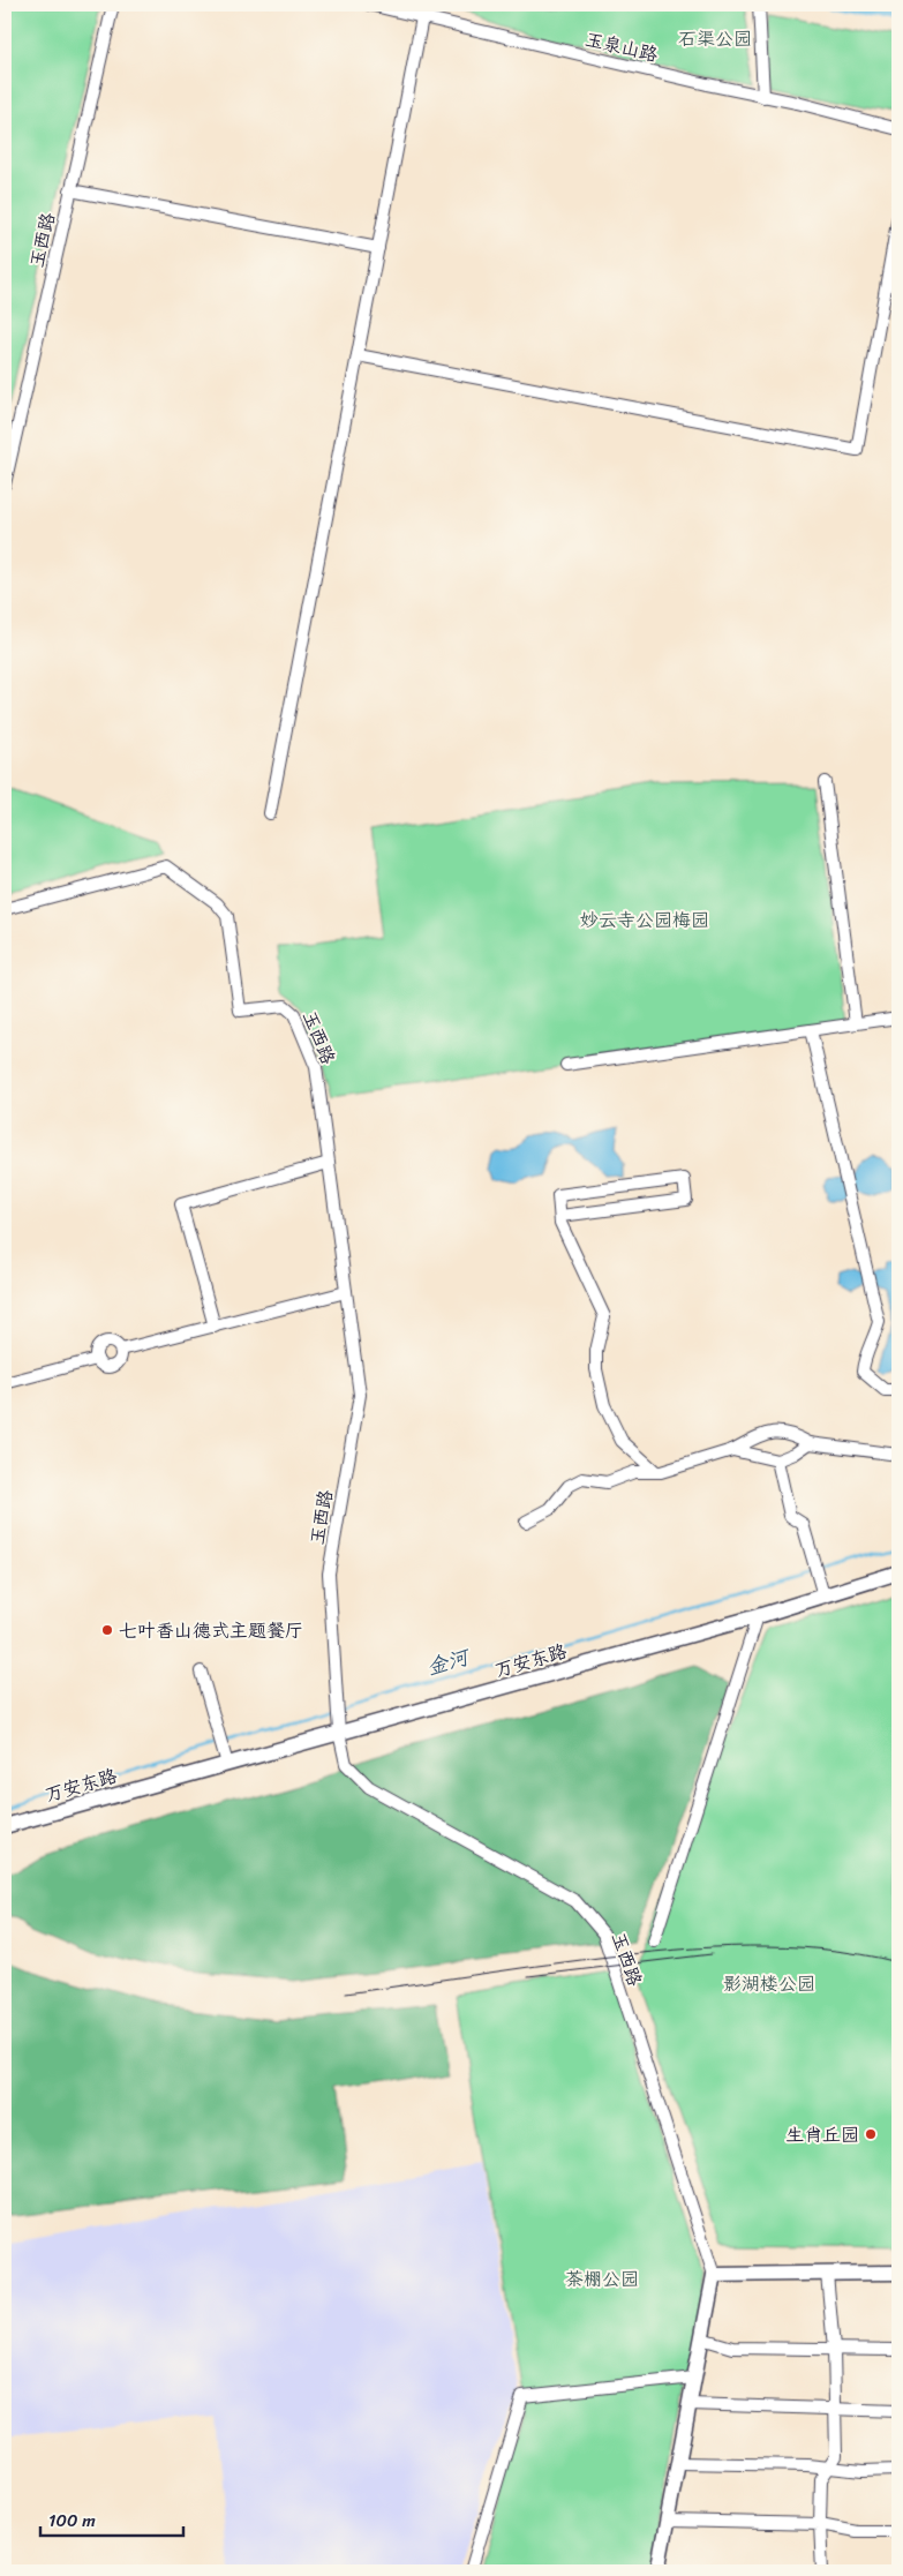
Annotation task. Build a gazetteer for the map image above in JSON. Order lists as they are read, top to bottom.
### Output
{
  "streets": {
    "street": ["玉泉山路", "玉西路", "万安东路"]
  },
  "crossings": [
    ["玉西路", "万安东路"]
  ],
  "water": ["金河"],
  "parks": [
    "石渠公园",
    "妙云寺公园梅园",
    "影湖楼公园",
    "茶棚公园"
  ],
  "places": ["七叶香山德式主题餐厅", "生肖丘园"],
  "scale_bar": "100 m"
}
